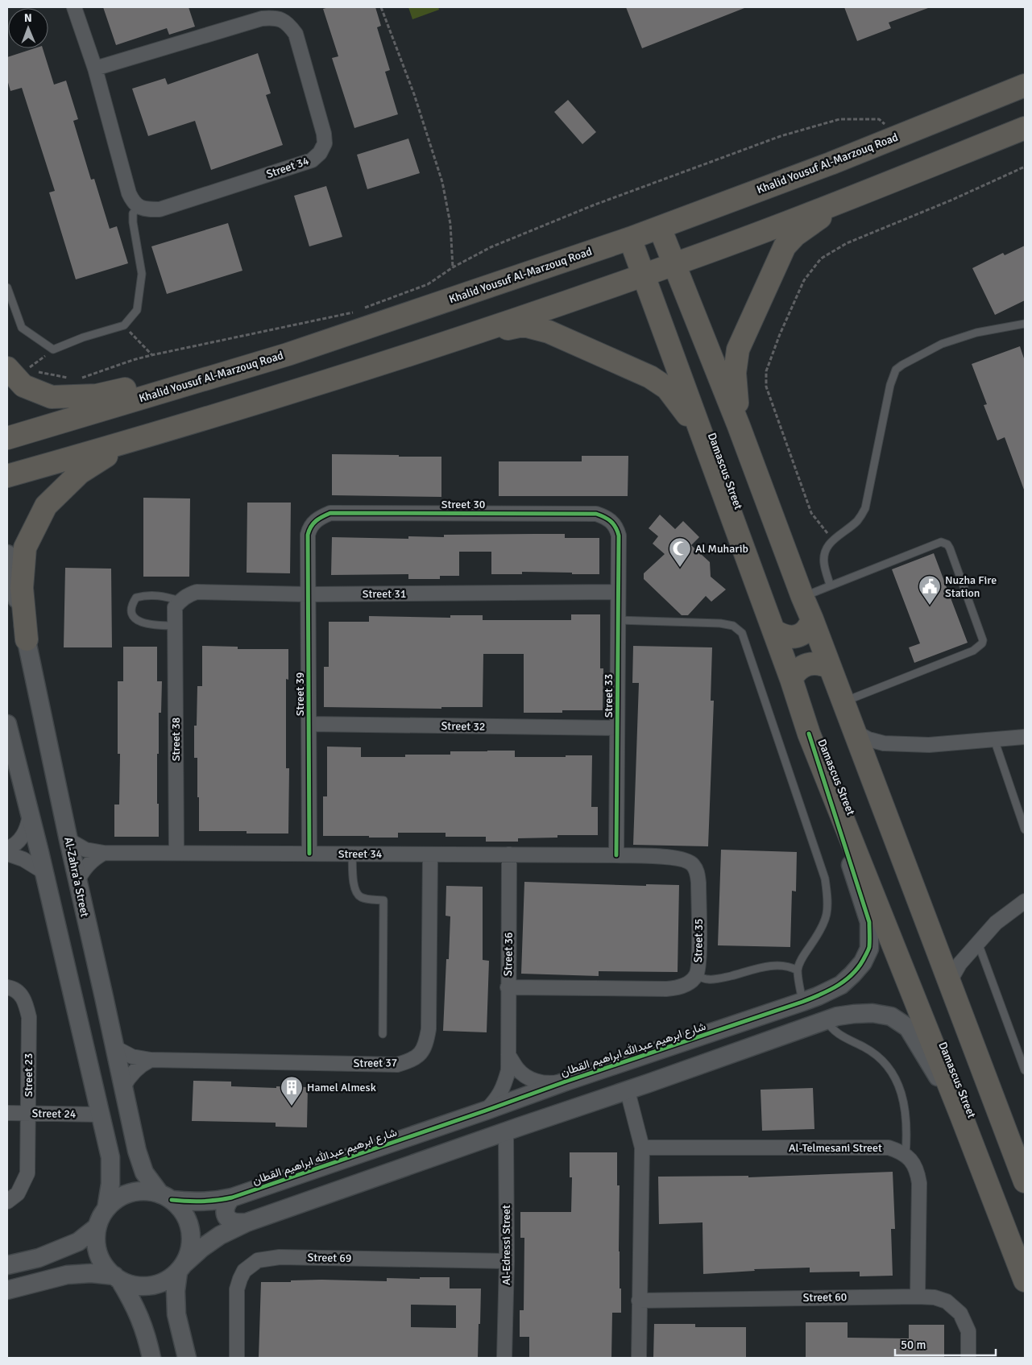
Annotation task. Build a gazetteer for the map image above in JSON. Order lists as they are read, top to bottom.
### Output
{
  "streets": {
    "main road": ["Khalid Yousuf Al-Marzouq Road", "Damascus Street"],
    "street": [
      "Street 34",
      "Street 30",
      "Street 31",
      "Street 39",
      "Street 33",
      "Street 32",
      "Street 38",
      "Al-Zahra'a Street",
      "Street 35",
      "Street 36",
      "شارع ابرهيم عبدالله ابراهيم القطان",
      "Street 37",
      "Street 23",
      "Street 24",
      "Al-Telmesani Street",
      "Al-Edressi Street",
      "Street 69",
      "Street 60"
    ]
  },
  "crossings": [
    ["Khalid Yousuf Al-Marzouq Road", "Damascus Street"],
    ["Street 34", "Street 39"],
    ["Street 34", "Street 33"],
    ["Street 34", "Street 38"],
    ["Street 34", "Al-Zahra'a Street"],
    ["Street 34", "Street 35"],
    ["Street 34", "Street 36"],
    ["Street 34", "Street 37"],
    ["Damascus Street", "شارع ابرهيم عبدالله ابراهيم القطان"],
    ["Street 30", "Street 39"],
    ["Street 30", "Street 33"],
    ["Street 31", "Street 39"],
    ["Street 31", "Street 33"],
    ["Street 39", "Street 32"],
    ["Street 33", "Street 32"],
    ["Street 33", "Street 35"],
    ["Al-Zahra'a Street", "شارع ابرهيم عبدالله ابراهيم القطان"],
    ["Al-Zahra'a Street", "Street 37"],
    ["Street 35", "Street 36"],
    ["Street 36", "شارع ابرهيم عبدالله ابراهيم القطان"],
    ["Street 23", "Street 24"],
    ["Al-Edressi Street", "Street 69"]
  ],
  "places": {
    "mosque": ["Al Muharib"],
    "public building": ["Nuzha Fire Station"],
    "building": ["Hamel Almesk"]
  },
  "scale_bar": "50 m",
  "north": "top"
}
